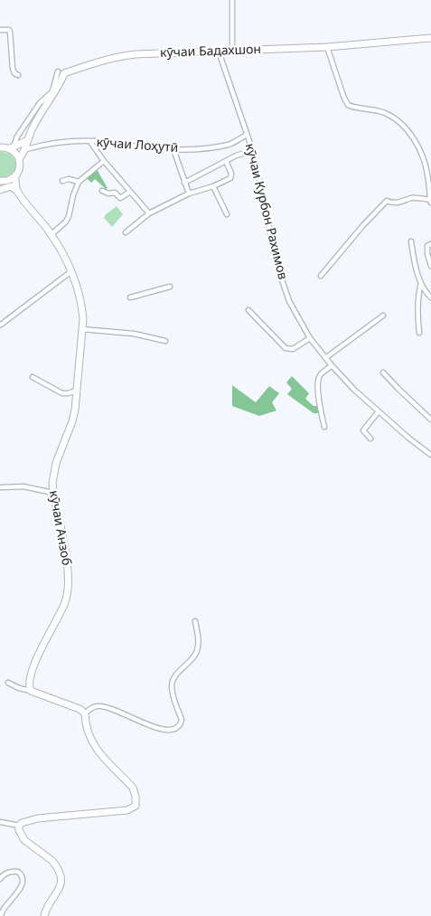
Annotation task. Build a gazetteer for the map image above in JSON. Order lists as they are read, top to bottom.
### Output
{
  "streets": {
    "street": [
      "кӯчаи Бадахшон",
      "кӯчаи Лоҳутӣ",
      "кӯчаи Курбон Рахимов",
      "кӯчаи Анзоб"
    ]
  },
  "crossings": [
    ["кӯчаи Бадахшон", "кӯчаи Лоҳутӣ"],
    ["кӯчаи Бадахшон", "кӯчаи Курбон Рахимов"],
    ["кӯчаи Лоҳутӣ", "кӯчаи Курбон Рахимов"]
  ]
}
